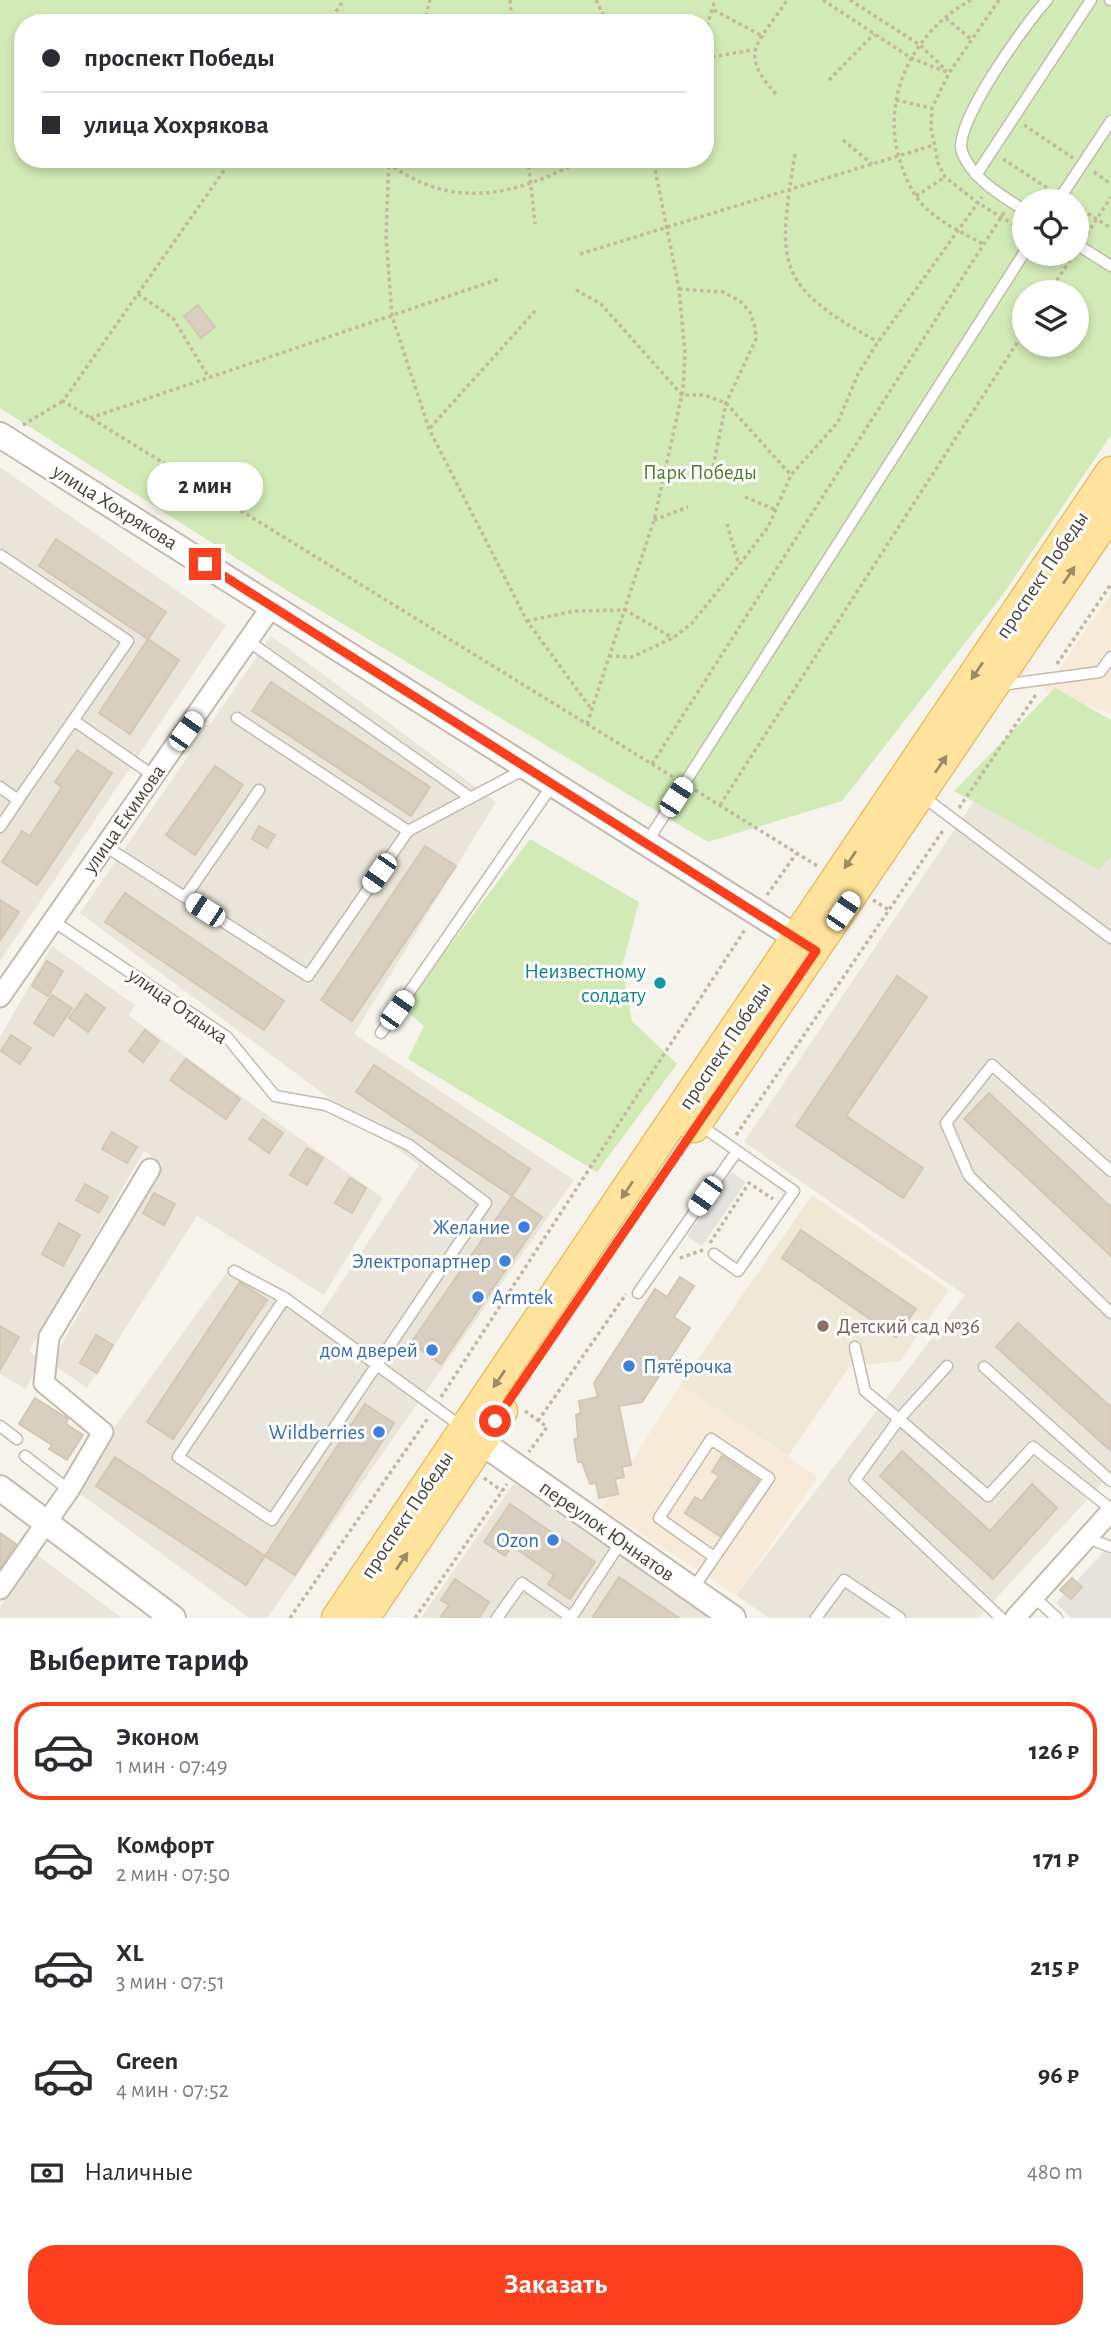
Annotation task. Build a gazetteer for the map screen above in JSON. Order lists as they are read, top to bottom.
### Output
{
  "streets": {
    "main road": ["проспект Победы"],
    "street": ["улица Хохрякова", "улица Екимова", "переулок Юннатов"],
    "lane": ["улица Отдыха"]
  },
  "crossings": [
    ["улица Хохрякова", "проспект Победы"],
    ["улица Хохрякова", "улица Екимова"],
    ["проспект Победы", "переулок Юннатов"],
    ["улица Екимова", "улица Отдыха"]
  ],
  "parks": ["Парк Победы"],
  "places": [
    "Неизвестному солдату",
    "Желание",
    "Электропартнер",
    "Armtek",
    "Детский сад №36",
    "дом дверей",
    "Пятёрочка",
    "Wildberries",
    "Ozon"
  ],
  "page": {
    "banner": ["проспект Победы", "улица Хохрякова"],
    "bubble": "2 мин",
    "heading": "Выберите тариф",
    "list": [
      {
        "name": "Эконом",
        "note": "1 мин · 07:49",
        "value": "126 ₽"
      },
      {
        "name": "Комфорт",
        "note": "2 мин · 07:50",
        "value": "171 ₽"
      },
      {
        "name": "XL",
        "note": "3 мин · 07:51",
        "value": "215 ₽"
      },
      {
        "name": "Green",
        "note": "4 мин · 07:52",
        "value": "96 ₽"
      }
    ],
    "pay": ["Наличные", "480 m"],
    "buttons": "Заказать"
  }
}
